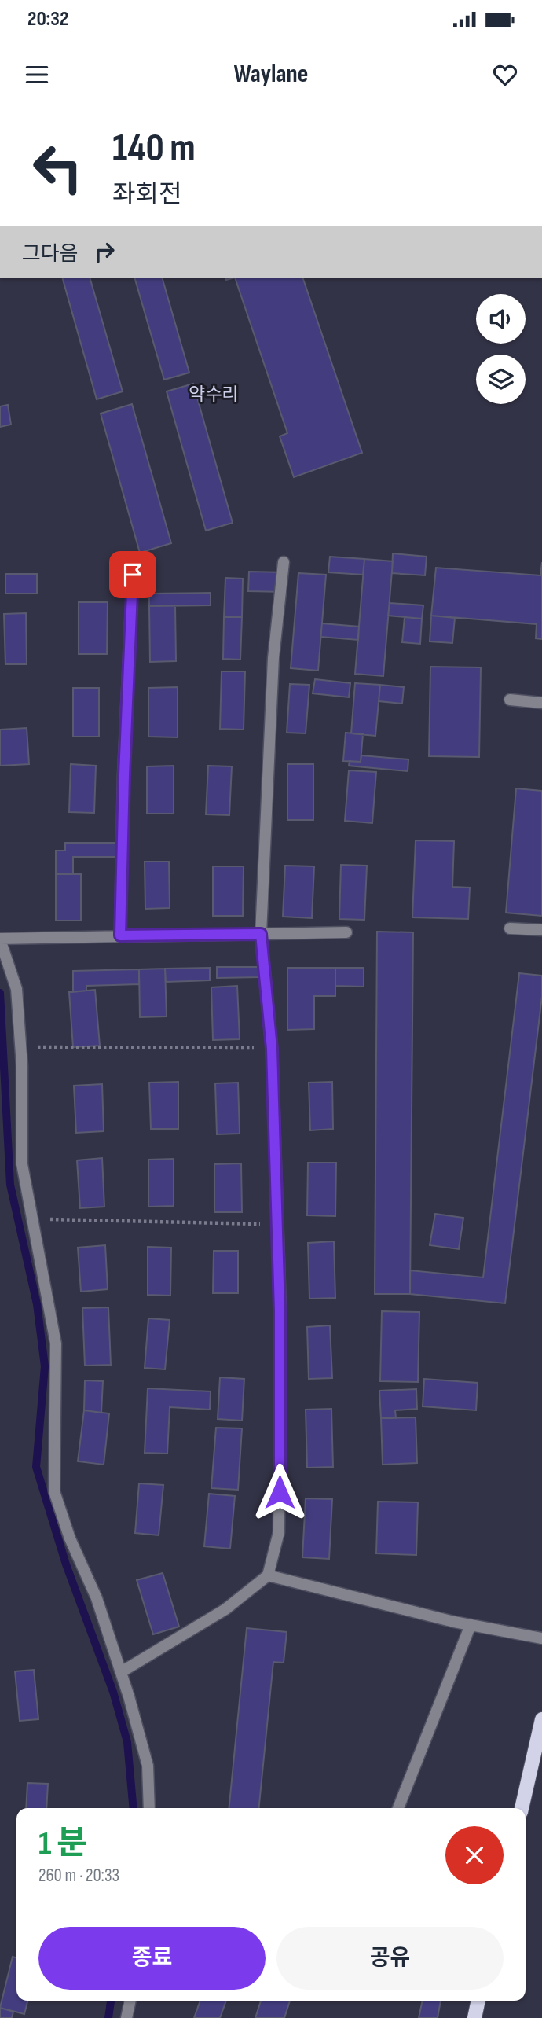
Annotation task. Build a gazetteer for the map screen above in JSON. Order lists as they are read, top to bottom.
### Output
{
  "districts": ["약수리"],
  "page": {
    "status": "20:32",
    "header": "Waylane",
    "turn": ["140 m", "좌회전"],
    "then": "그다음",
    "heading": ["1 분", "260 m · 20:33"],
    "buttons": ["종료", "공유"]
  }
}
